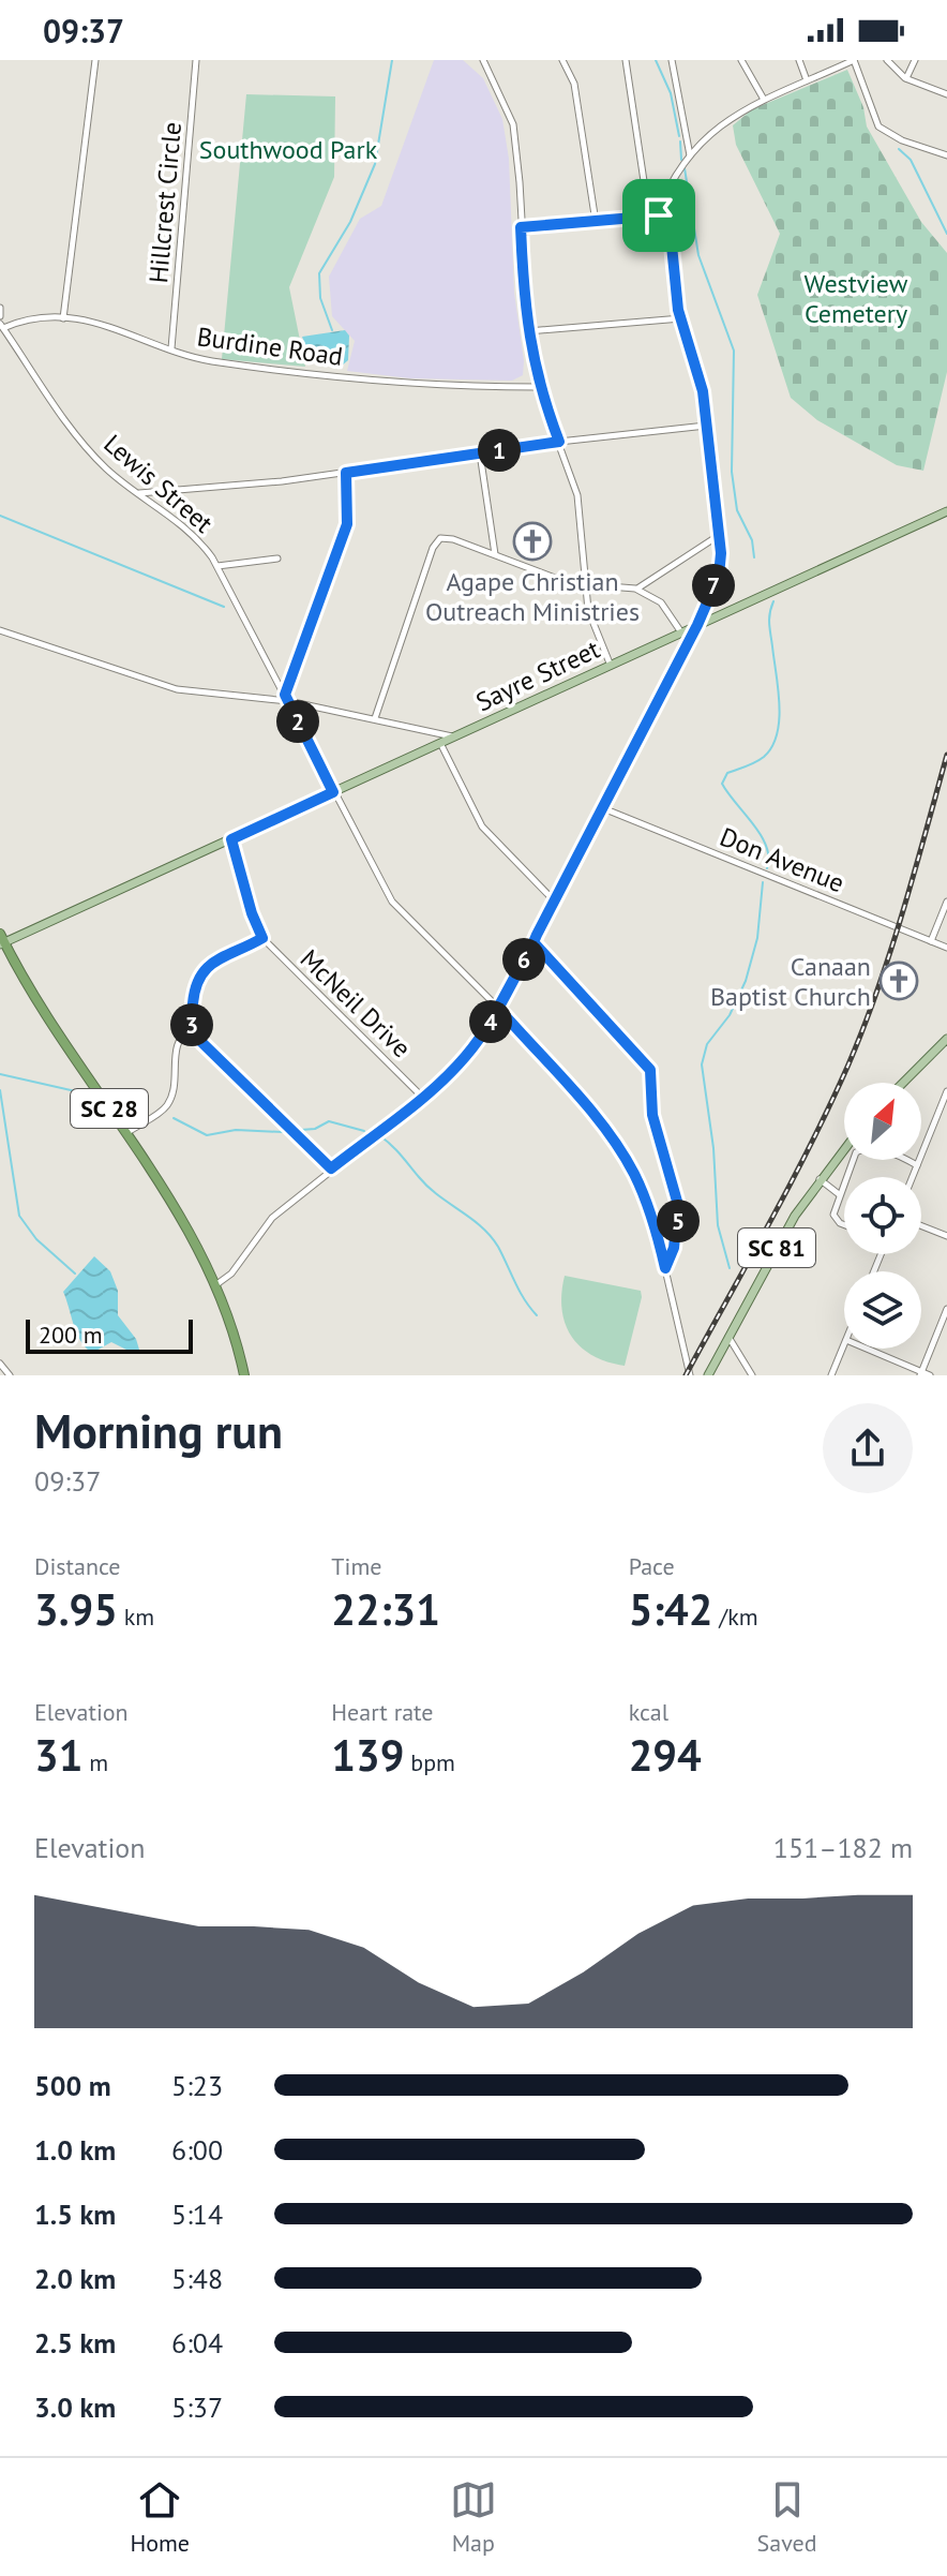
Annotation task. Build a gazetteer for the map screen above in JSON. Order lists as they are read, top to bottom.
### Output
{
  "streets": {
    "highway": ["SC 28"],
    "main road": ["Sayre Street", "SC 81"],
    "street": [
      "Hillcrest Circle",
      "Burdine Road",
      "Lewis Street",
      "Don Avenue",
      "McNeil Drive"
    ]
  },
  "crossings": [
    ["Hillcrest Circle", "Burdine Road"],
    ["Burdine Road", "Lewis Street"],
    ["Lewis Street", "Sayre Street"],
    ["Sayre Street", "McNeil Drive"],
    ["Sayre Street", "SC 28"]
  ],
  "parks": ["Southwood Park", "Westview Cemetery"],
  "places": {
    "church": ["Agape Christian Outreach Ministries", "Canaan Baptist Church"]
  },
  "scale_bar": "200 m",
  "north": "top right",
  "page": {
    "status": "09:37",
    "pins": [
      "1",
      "7",
      "2",
      "6",
      "4",
      "3",
      "5"
    ],
    "scale": "200 m",
    "heading": ["Morning run", "09:37"],
    "stats": [
      ["Distance", "3.95 km"],
      ["Time", "22:31"],
      ["Pace", "5:42 /km"],
      ["Elevation", "31 m"],
      ["Heart rate", "139 bpm"],
      ["kcal", "294"]
    ],
    "chart": ["Elevation", "151–182 m"],
    "list": [
      {
        "name": "500 m",
        "note": "5:23"
      },
      {
        "name": "1.0 km",
        "note": "6:00"
      },
      {
        "name": "1.5 km",
        "note": "5:14"
      },
      {
        "name": "2.0 km",
        "note": "5:48"
      },
      {
        "name": "2.5 km",
        "note": "6:04"
      },
      {
        "name": "3.0 km",
        "note": "5:37"
      }
    ],
    "tabs": ["Home", "Map", "Saved"]
  }
}
